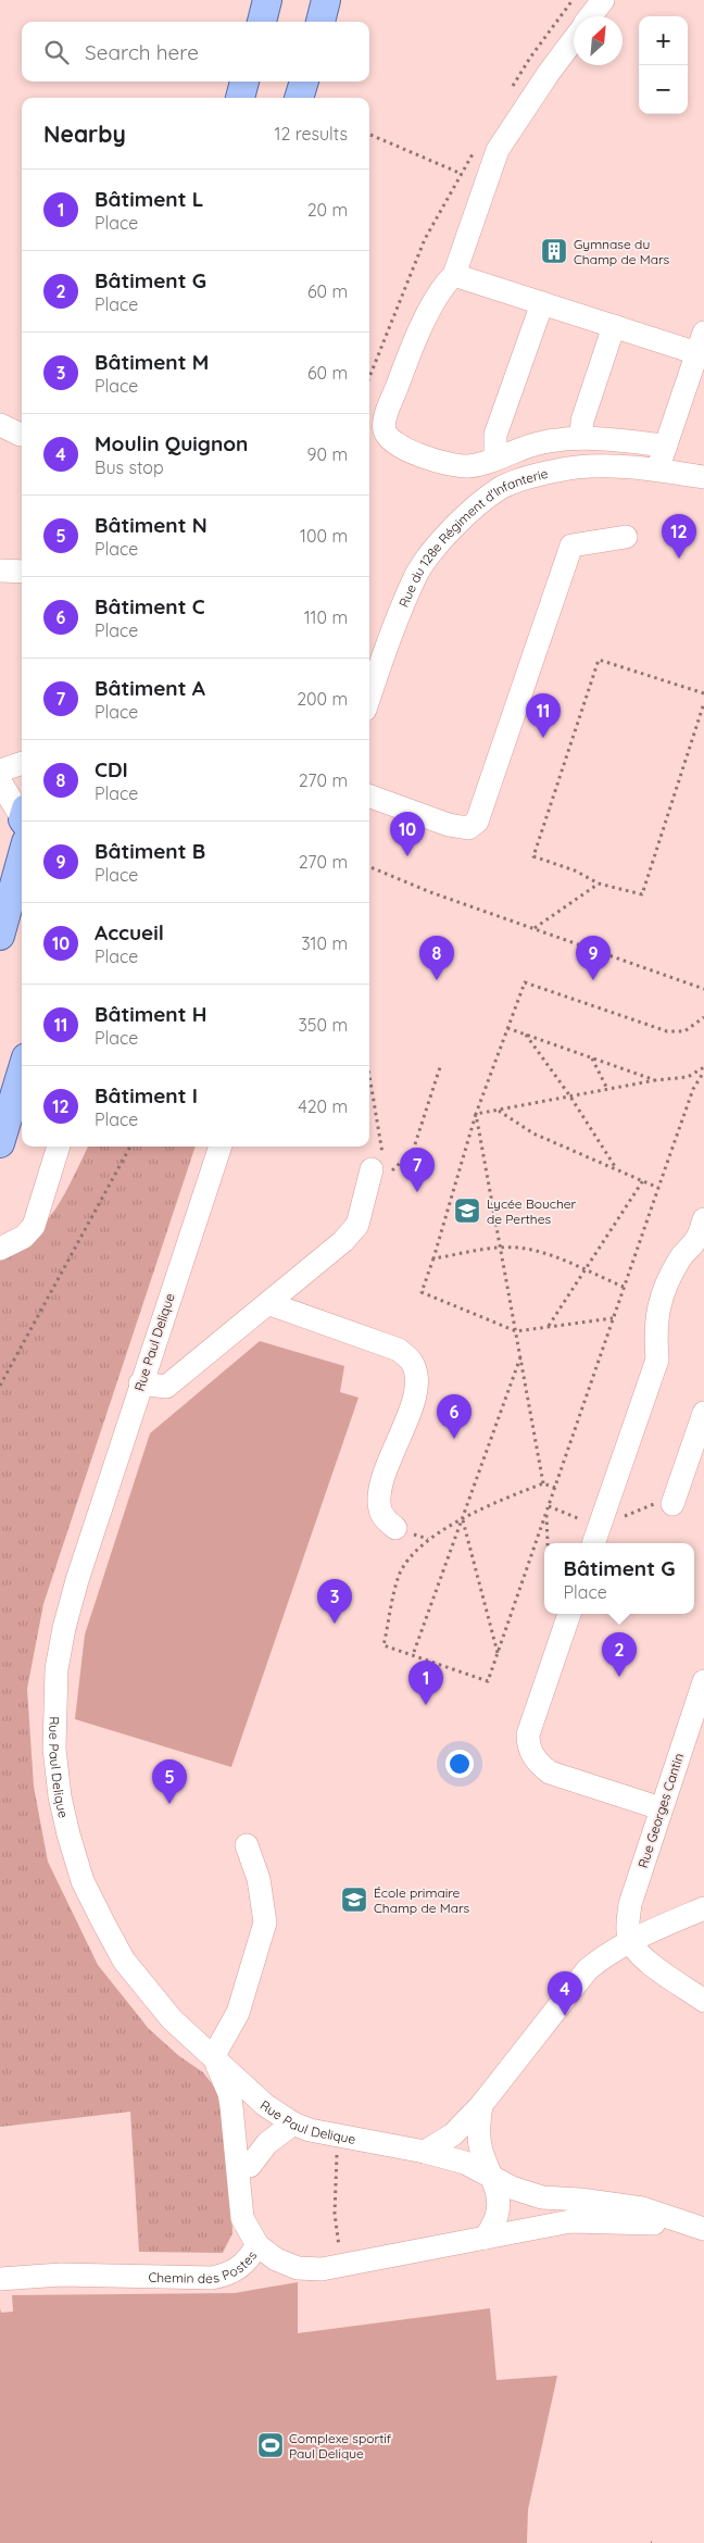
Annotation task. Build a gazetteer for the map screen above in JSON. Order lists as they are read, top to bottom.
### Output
{
  "streets": {
    "street": [
      "Rue du 128e Régiment d'Infanterie",
      "Rue Paul Delique",
      "Rue Georges Cantin",
      "Chemin des Postes"
    ]
  },
  "crossings": [
    ["Rue Paul Delique", "Chemin des Postes"]
  ],
  "places": {
    "building": ["Gymnase du Champ de Mars"],
    "school or university": ["Lycée Boucher de Perthes", "École primaire Champ de Mars"],
    "sports": ["Complexe sportif Paul Delique"]
  },
  "north": "top right",
  "page": {
    "map_buttons": ["+", "−"],
    "search": "Search here",
    "heading": ["Nearby", "12 results"],
    "list": [
      {
        "mark": "1",
        "name": "Bâtiment L",
        "note": "Place",
        "value": "20 m"
      },
      {
        "mark": "2",
        "name": "Bâtiment G",
        "note": "Place",
        "value": "60 m"
      },
      {
        "mark": "3",
        "name": "Bâtiment M",
        "note": "Place",
        "value": "60 m"
      },
      {
        "mark": "4",
        "name": "Moulin Quignon",
        "note": "Bus stop",
        "value": "90 m"
      },
      {
        "mark": "5",
        "name": "Bâtiment N",
        "note": "Place",
        "value": "100 m"
      },
      {
        "mark": "6",
        "name": "Bâtiment C",
        "note": "Place",
        "value": "110 m"
      },
      {
        "mark": "7",
        "name": "Bâtiment A",
        "note": "Place",
        "value": "200 m"
      },
      {
        "mark": "8",
        "name": "CDI",
        "note": "Place",
        "value": "270 m"
      },
      {
        "mark": "9",
        "name": "Bâtiment B",
        "note": "Place",
        "value": "270 m"
      },
      {
        "mark": "10",
        "name": "Accueil",
        "note": "Place",
        "value": "310 m"
      },
      {
        "mark": "11",
        "name": "Bâtiment H",
        "note": "Place",
        "value": "350 m"
      },
      {
        "mark": "12",
        "name": "Bâtiment I",
        "note": "Place",
        "value": "420 m"
      }
    ],
    "pins": [
      "12",
      "11",
      "10",
      "8",
      "9",
      "7",
      "6",
      "3",
      "2",
      "1",
      "5",
      "4"
    ],
    "popup": ["Bâtiment G", "Place"]
  }
}
